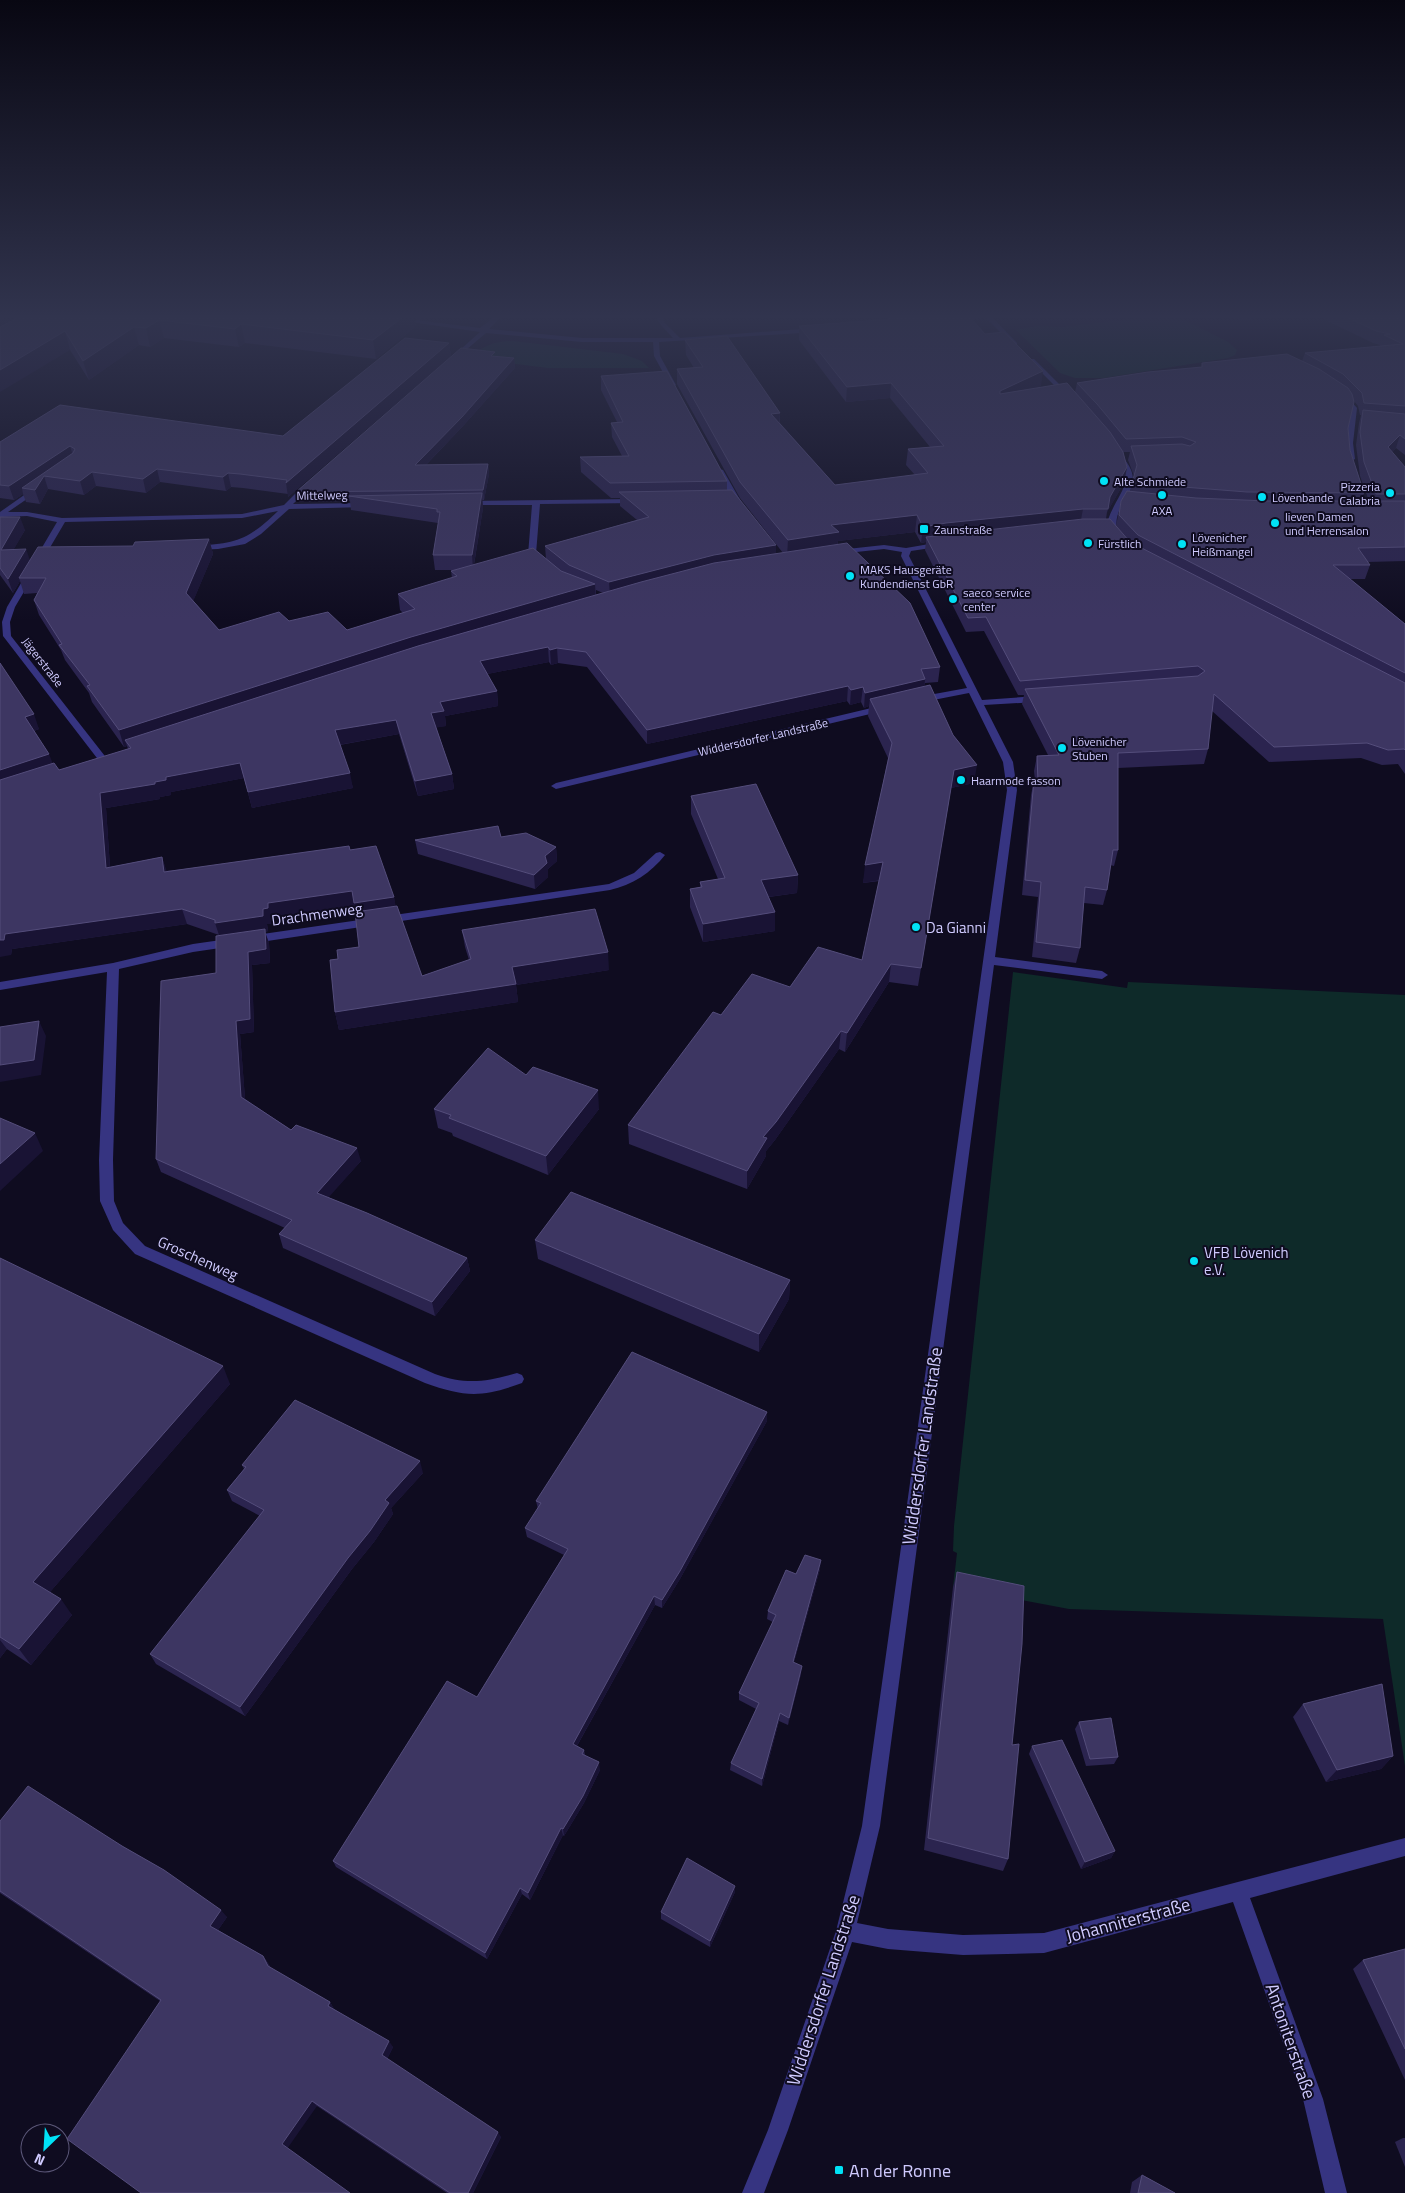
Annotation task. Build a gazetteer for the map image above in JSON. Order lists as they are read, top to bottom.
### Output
{
  "streets": {
    "street": [
      "Mittelweg",
      "Jägerstraße",
      "Widdersdorfer Landstraße",
      "Drachmenweg",
      "Groschenweg",
      "Johanniterstraße",
      "Antoniterstraße"
    ]
  },
  "crossings": [
    ["Mittelweg", "Jägerstraße"],
    ["Widdersdorfer Landstraße", "Johanniterstraße"],
    ["Drachmenweg", "Groschenweg"],
    ["Johanniterstraße", "Antoniterstraße"]
  ],
  "places": {
    "other": [
      "Alte Schmiede",
      "Pizzeria Calabria",
      "AXA",
      "Lövenbande",
      "lieven Damen und Herrensalon",
      "Fürstlich",
      "Lövenicher Heißmangel",
      "MAKS Hausgeräte Kundendienst GbR",
      "saeco service center",
      "Lövenicher Stuben",
      "Haarmode fasson",
      "Da Gianni",
      "VFB Lövenich e.V."
    ],
    "transit": ["Zaunstraße", "An der Ronne"]
  },
  "north": "bottom left"
}
